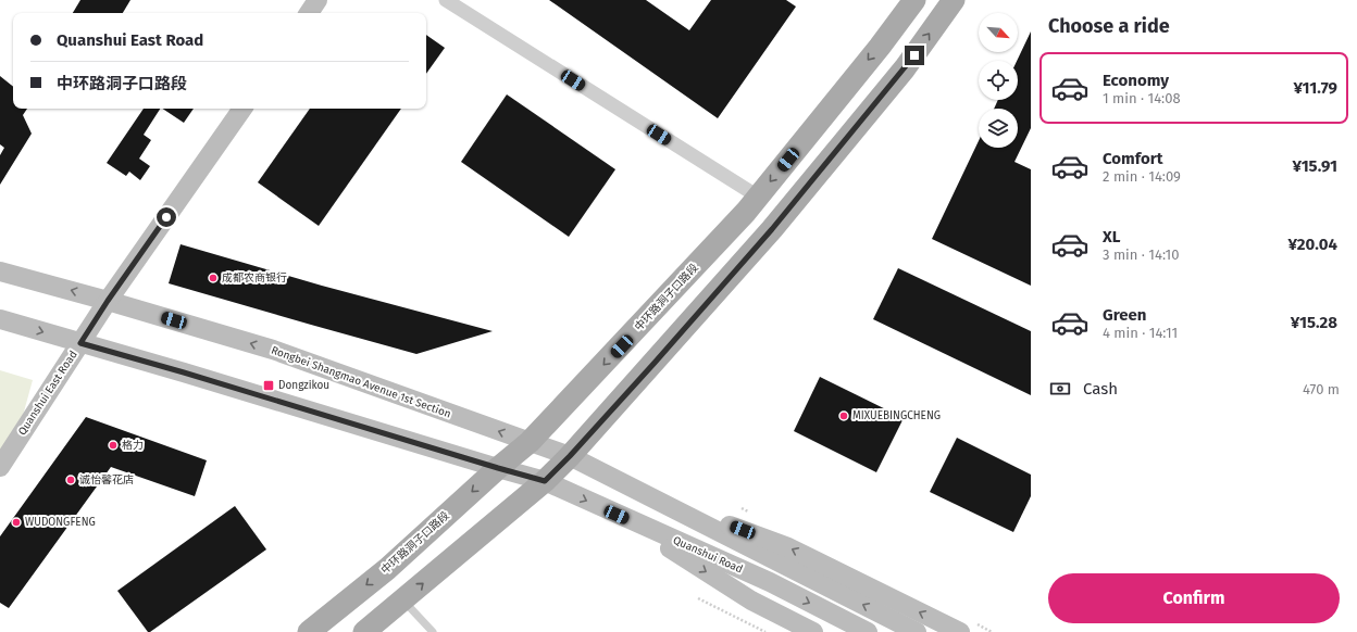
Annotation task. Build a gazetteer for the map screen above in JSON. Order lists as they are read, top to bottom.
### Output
{
  "streets": {
    "main road": [
      "中环路洞子口路段",
      "Rongbei Shangmao Avenue 1st Section",
      "Quanshui East Road",
      "Quanshui Road"
    ]
  },
  "crossings": [
    ["中环路洞子口路段", "Rongbei Shangmao Avenue 1st Section"],
    ["中环路洞子口路段", "Quanshui Road"],
    ["Rongbei Shangmao Avenue 1st Section", "Quanshui East Road"],
    ["Quanshui East Road", "Quanshui Road"]
  ],
  "one_way": ["Rongbei Shangmao Avenue 1st Section"],
  "places": {
    "other": [
      "成都农商银行",
      "MIXUEBINGCHENG",
      "格力",
      "诚怡馨花店",
      "WUDONGFENG"
    ],
    "transit": ["Dongzikou"]
  },
  "north": "bottom right",
  "page": {
    "heading": "Choose a ride",
    "banner": ["Quanshui East Road", "中环路洞子口路段"],
    "list": [
      {
        "name": "Economy",
        "note": "1 min · 14:08",
        "value": "¥11.79"
      },
      {
        "name": "Comfort",
        "note": "2 min · 14:09",
        "value": "¥15.91"
      },
      {
        "name": "XL",
        "note": "3 min · 14:10",
        "value": "¥20.04"
      },
      {
        "name": "Green",
        "note": "4 min · 14:11",
        "value": "¥15.28"
      }
    ],
    "pay": ["Cash", "470 m"],
    "buttons": "Confirm"
  }
}
